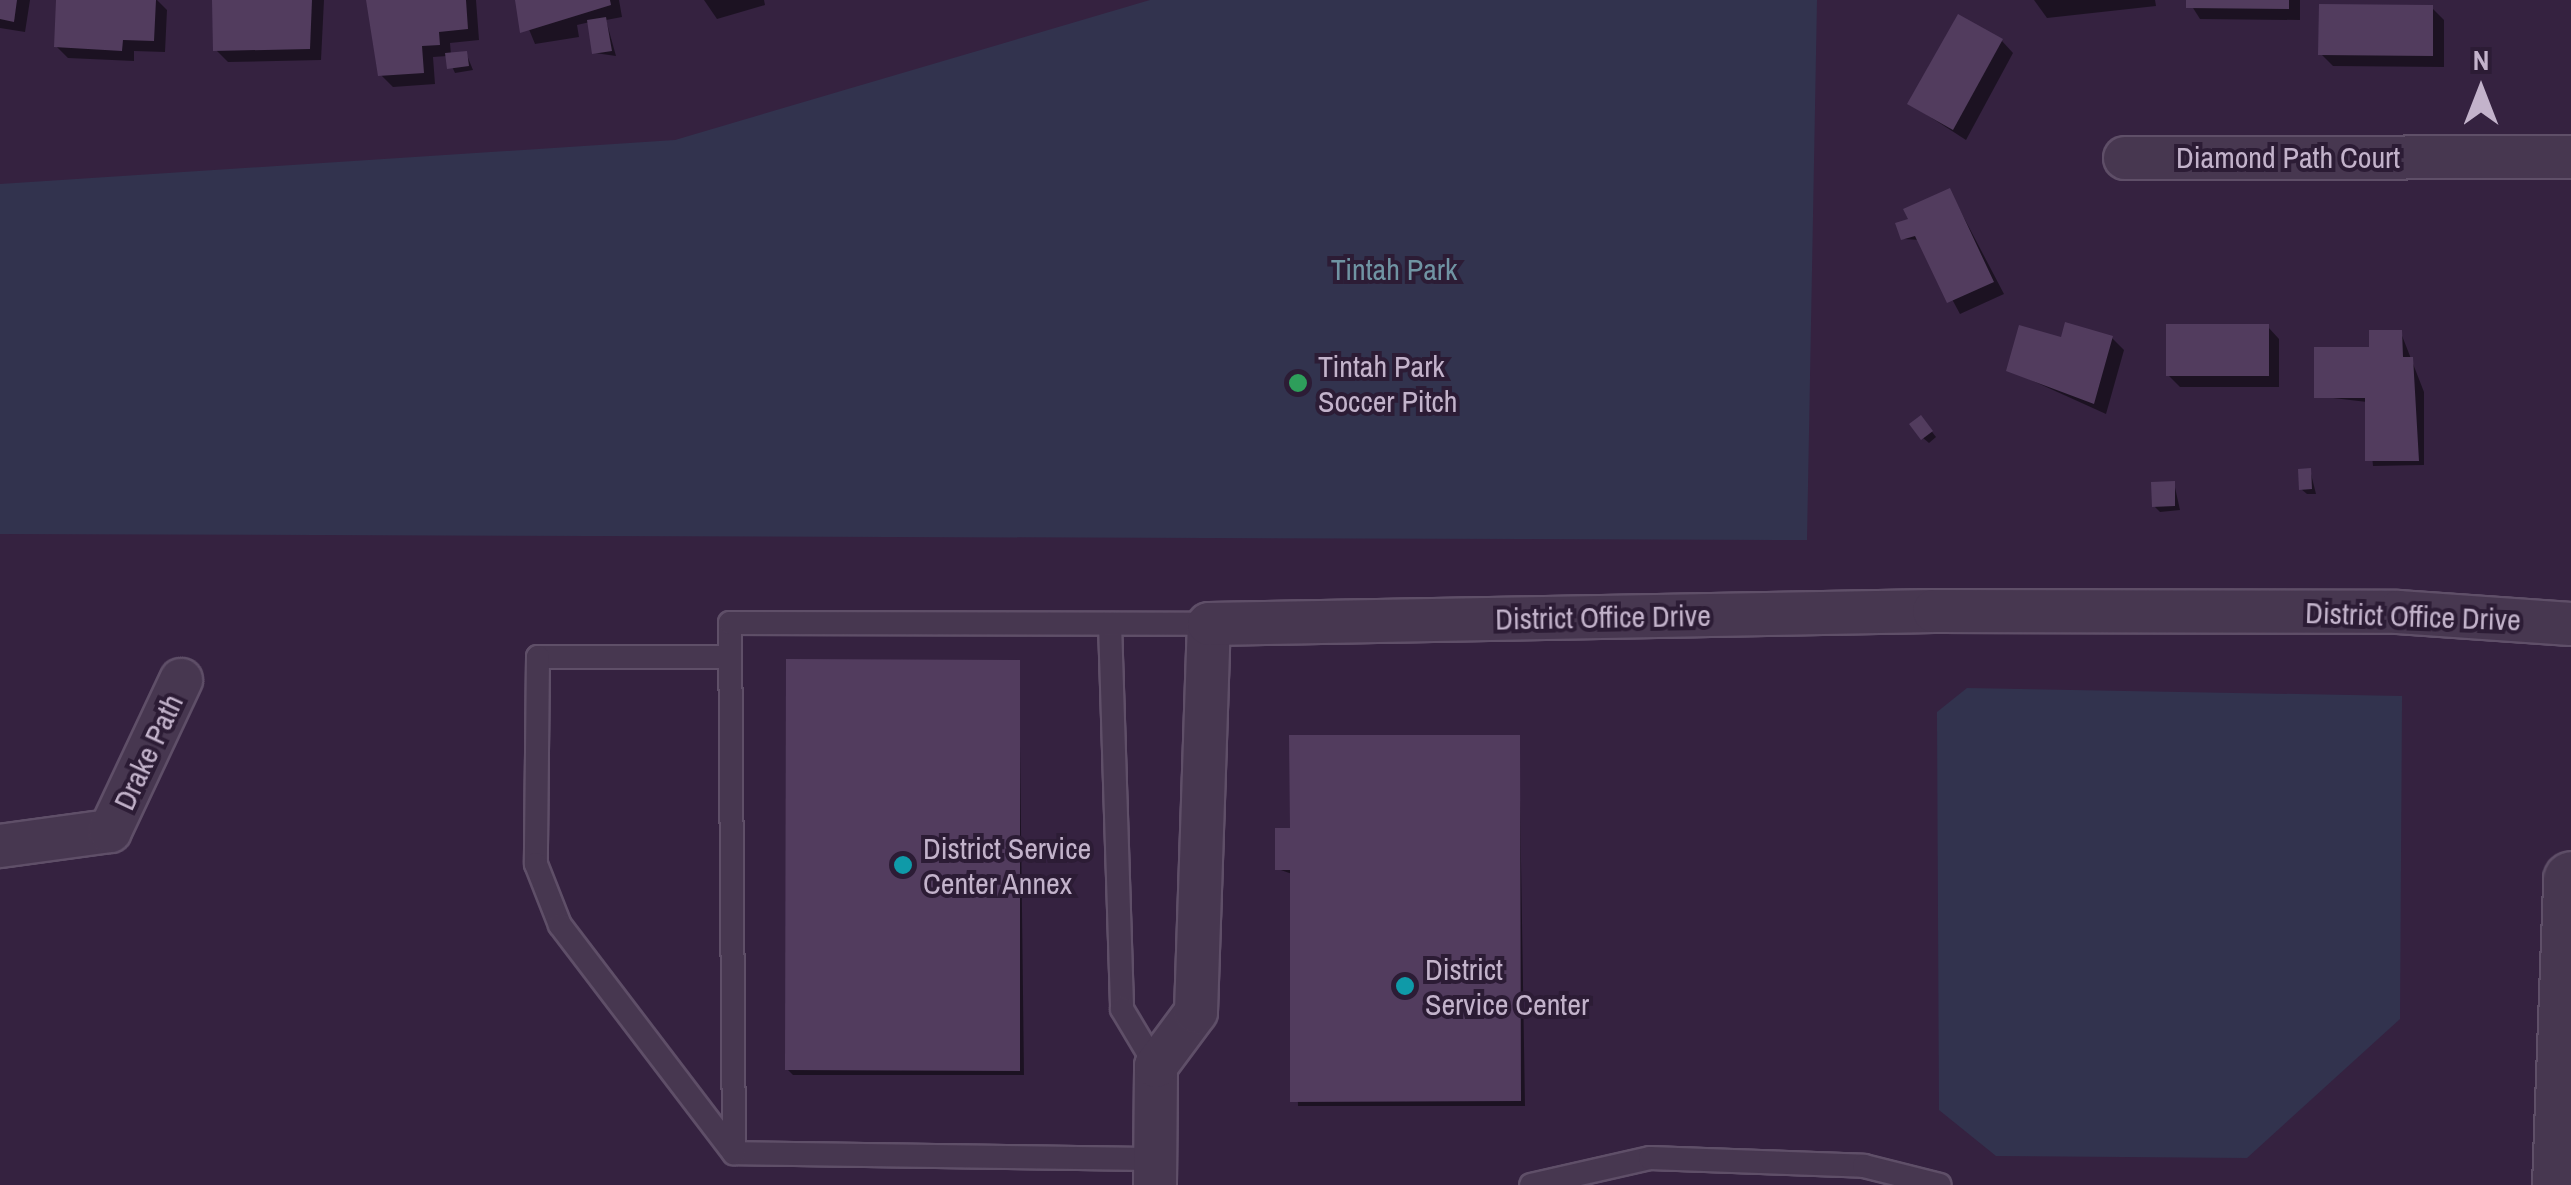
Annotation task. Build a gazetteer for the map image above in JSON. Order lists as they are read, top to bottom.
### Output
{
  "streets": {
    "street": ["Diamond Path Court", "District Office Drive", "Drake Path"]
  },
  "parks": ["Tintah Park"],
  "places": ["Tintah Park Soccer Pitch", "District Service Center Annex", "District Service Center"],
  "north": "top"
}
